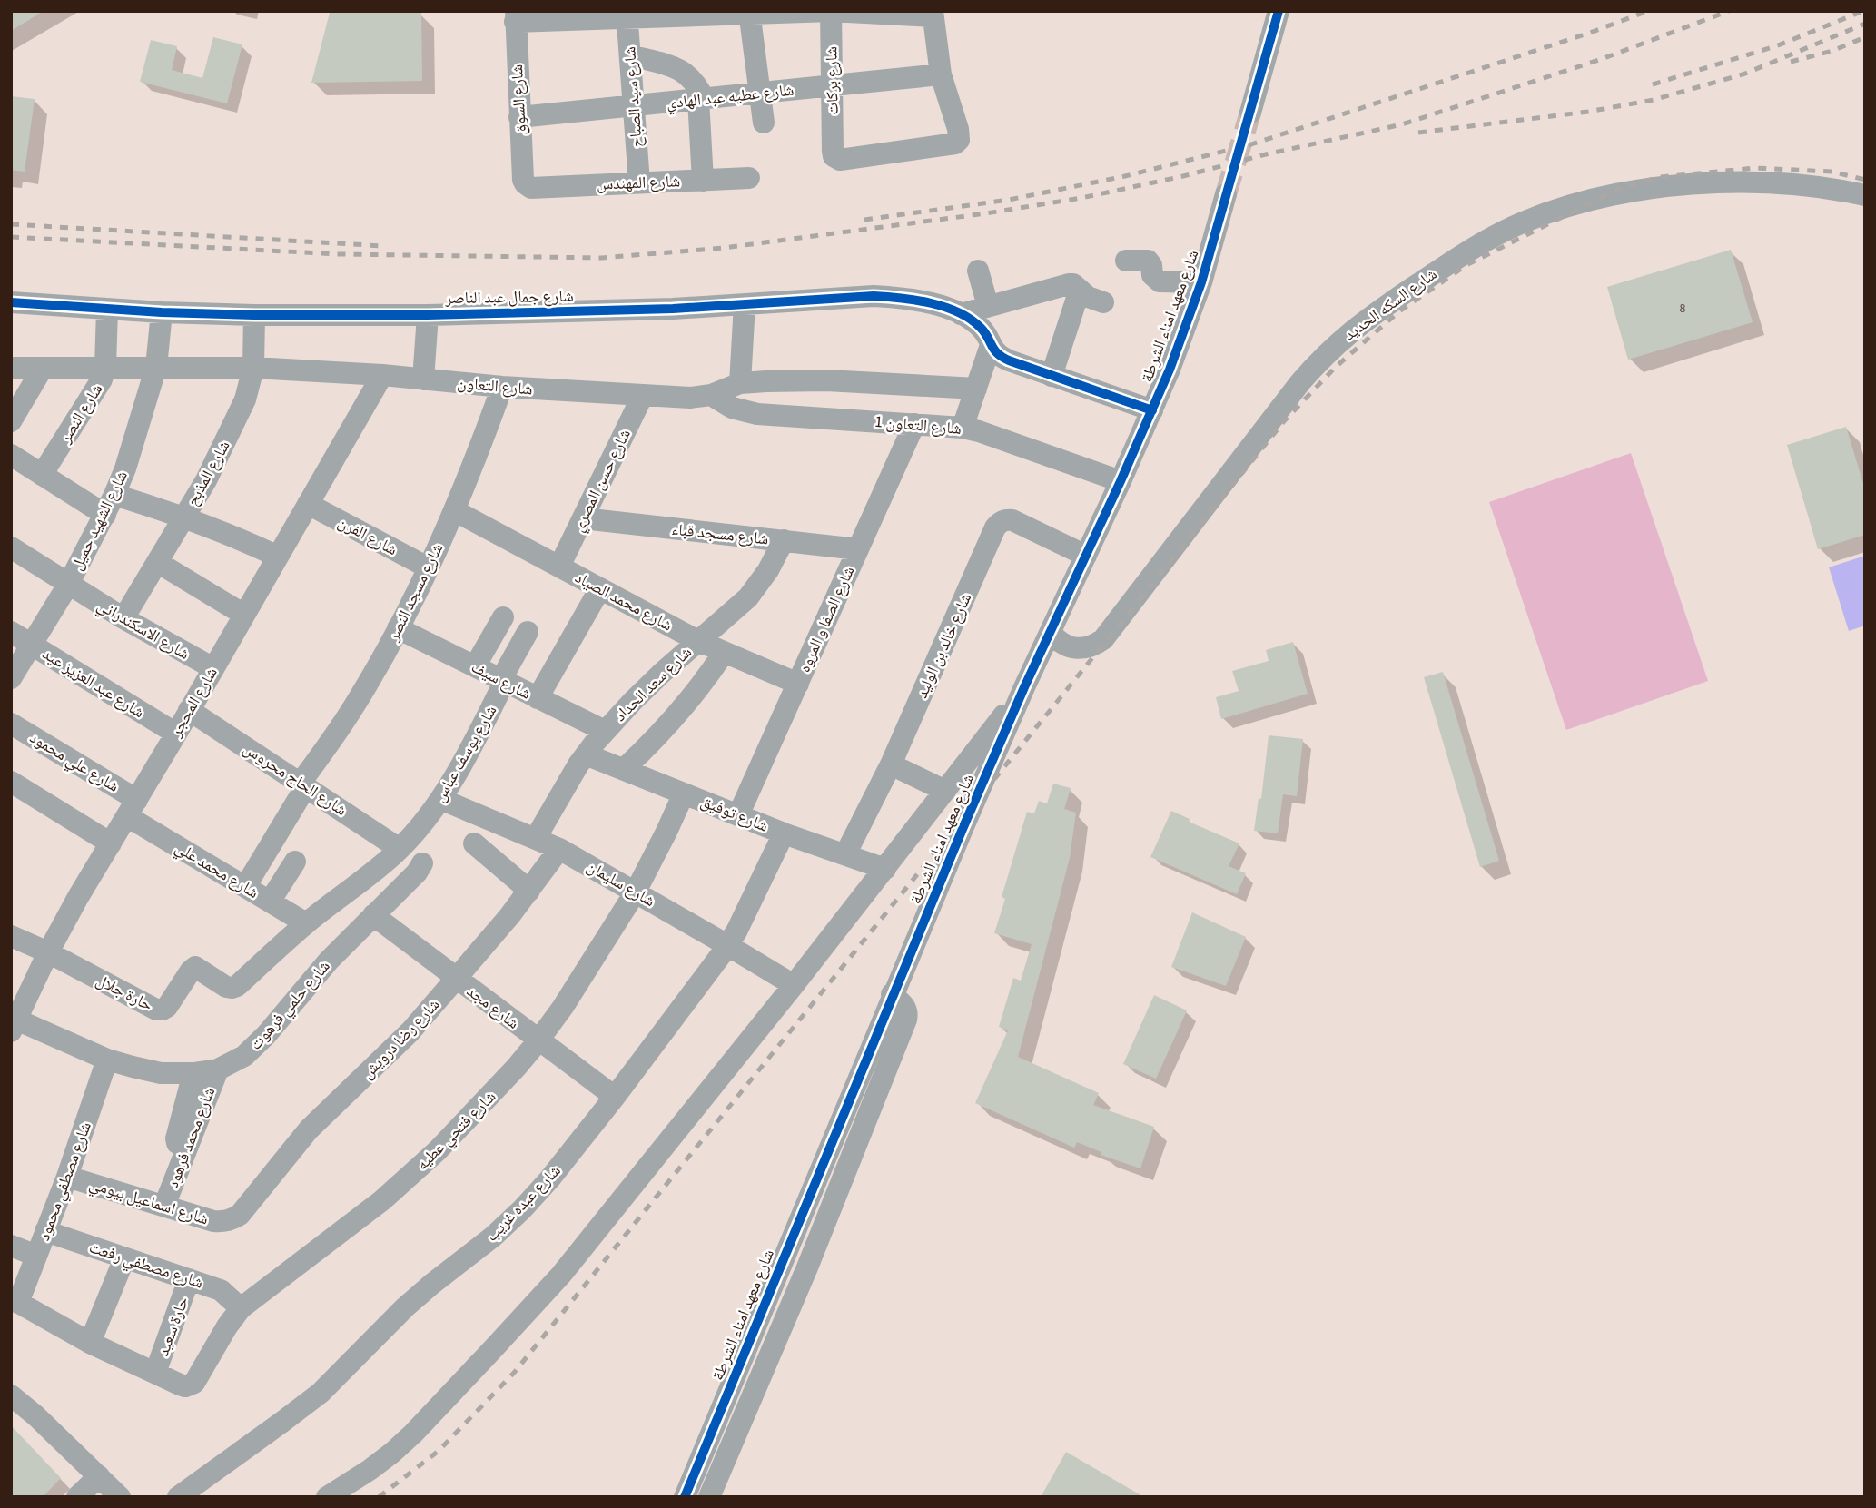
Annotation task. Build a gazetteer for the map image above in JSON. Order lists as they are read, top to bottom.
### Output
{
  "streets": {
    "street": [
      "شارع بركات",
      "شارع عطيه عبد الهادي",
      "شارع سيد الصباح",
      "شارع السوق",
      "شارع المهندس",
      "شارع جمال عبد الناصر",
      "شارع السكه الحديد",
      "شارع معهد امناء الشرطة",
      "شارع التعاون",
      "شارع النصر",
      "شارع التعاون 1",
      "شارع المذبح",
      "شارع حسن المصري",
      "شارع الشهيد جميل",
      "شارع مسجد قباء",
      "شارع الفرن",
      "شارع مسجد النصر",
      "شارع محمد الصياد",
      "شارع الصفا و المروه",
      "شارع الاسكندراني",
      "شارع خالد بن الوليد",
      "شارع سيف",
      "شارع عبد العزيز عيد",
      "شارع سعد الحداد",
      "شارع المحجر",
      "شارع يوسف عباس",
      "شارع علي محمود",
      "شارع الحاج محروس",
      "شارع توفيق",
      "شارع محمد علي",
      "شارع سليمان",
      "حارة جلال",
      "شارع حلمي فرهوت",
      "شارع مجد",
      "شارع رضا درويش",
      "شارع فتحي عطيه",
      "شارع محمد فرهود",
      "شارع مصطفي محمود",
      "شارع اسماعيل بيومي",
      "شارع عبده غريب",
      "شارع مصطفي رفعت",
      "حارة سعيد"
    ]
  },
  "crossings": [
    ["شارع بركات", "شارع عطيه عبد الهادي"],
    ["شارع عطيه عبد الهادي", "شارع سيد الصباح"],
    ["شارع عطيه عبد الهادي", "شارع السوق"],
    ["شارع سيد الصباح", "شارع المهندس"],
    ["شارع السوق", "شارع المهندس"],
    ["شارع جمال عبد الناصر", "شارع معهد امناء الشرطة"],
    ["شارع جمال عبد الناصر", "شارع النصر"],
    ["شارع جمال عبد الناصر", "شارع المذبح"],
    ["شارع جمال عبد الناصر", "شارع الشهيد جميل"],
    ["شارع السكه الحديد", "شارع معهد امناء الشرطة"],
    ["شارع معهد امناء الشرطة", "شارع التعاون 1"],
    ["شارع معهد امناء الشرطة", "شارع خالد بن الوليد"],
    ["شارع التعاون", "شارع النصر"],
    ["شارع التعاون", "شارع التعاون 1"],
    ["شارع التعاون", "شارع المذبح"],
    ["شارع التعاون", "شارع حسن المصري"],
    ["شارع التعاون", "شارع الشهيد جميل"],
    ["شارع التعاون", "شارع مسجد النصر"],
    ["شارع التعاون", "شارع المحجر"],
    ["شارع التعاون 1", "شارع الصفا و المروه"],
    ["شارع المذبح", "شارع الاسكندراني"],
    ["شارع حسن المصري", "شارع مسجد قباء"],
    ["شارع حسن المصري", "شارع محمد الصياد"],
    ["شارع الشهيد جميل", "شارع الاسكندراني"],
    ["شارع الشهيد جميل", "شارع عبد العزيز عيد"],
    ["شارع مسجد قباء", "شارع الصفا و المروه"],
    ["شارع مسجد قباء", "شارع سعد الحداد"],
    ["شارع الفرن", "شارع مسجد النصر"],
    ["شارع الفرن", "شارع المحجر"],
    ["شارع مسجد النصر", "شارع محمد الصياد"],
    ["شارع مسجد النصر", "شارع سيف"],
    ["شارع مسجد النصر", "شارع الحاج محروس"],
    ["شارع مسجد النصر", "شارع محمد علي"],
    ["شارع محمد الصياد", "شارع الصفا و المروه"],
    ["شارع محمد الصياد", "شارع سعد الحداد"],
    ["شارع الصفا و المروه", "شارع توفيق"],
    ["شارع الاسكندراني", "شارع المحجر"],
    ["شارع خالد بن الوليد", "شارع توفيق"],
    ["شارع سيف", "شارع سعد الحداد"],
    ["شارع سيف", "شارع يوسف عباس"],
    ["شارع عبد العزيز عيد", "شارع المحجر"],
    ["شارع سعد الحداد", "شارع توفيق"],
    ["شارع سعد الحداد", "شارع سليمان"],
    ["شارع المحجر", "شارع علي محمود"],
    ["شارع المحجر", "شارع الحاج محروس"],
    ["شارع المحجر", "شارع محمد علي"],
    ["شارع المحجر", "حارة جلال"],
    ["شارع المحجر", "شارع حلمي فرهوت"],
    ["شارع يوسف عباس", "شارع الحاج محروس"],
    ["شارع يوسف عباس", "شارع محمد علي"],
    ["شارع يوسف عباس", "شارع سليمان"],
    ["شارع يوسف عباس", "حارة جلال"],
    ["شارع علي محمود", "شارع محمد علي"],
    ["شارع توفيق", "شارع فتحي عطيه"],
    ["شارع توفيق", "شارع عبده غريب"],
    ["شارع محمد علي", "حارة جلال"],
    ["شارع سليمان", "شارع رضا درويش"],
    ["شارع سليمان", "شارع فتحي عطيه"],
    ["شارع سليمان", "شارع عبده غريب"],
    ["شارع حلمي فرهوت", "شارع مجد"],
    ["شارع حلمي فرهوت", "شارع محمد فرهود"],
    ["شارع حلمي فرهوت", "شارع مصطفي محمود"],
    ["شارع مجد", "شارع رضا درويش"],
    ["شارع مجد", "شارع فتحي عطيه"],
    ["شارع مجد", "شارع عبده غريب"],
    ["شارع رضا درويش", "شارع اسماعيل بيومي"],
    ["شارع فتحي عطيه", "شارع مصطفي محمود"],
    ["شارع فتحي عطيه", "شارع مصطفي رفعت"],
    ["شارع فتحي عطيه", "حارة سعيد"],
    ["شارع محمد فرهود", "شارع اسماعيل بيومي"],
    ["شارع مصطفي محمود", "شارع اسماعيل بيومي"],
    ["شارع مصطفي محمود", "شارع مصطفي رفعت"],
    ["شارع مصطفي رفعت", "حارة سعيد"]
  ],
  "house_numbers": ["8"]
}
